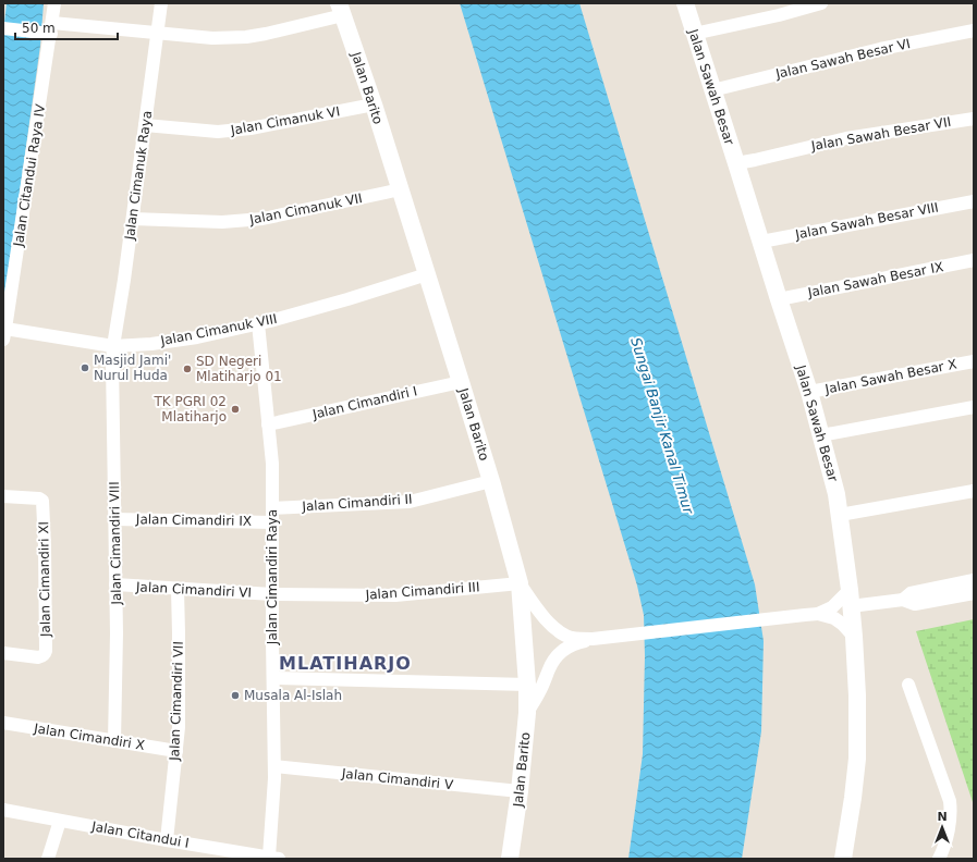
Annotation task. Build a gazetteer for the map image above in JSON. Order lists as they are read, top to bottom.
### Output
{
  "streets": {
    "street": [
      "Jalan Sawah Besar VI",
      "Jalan Sawah Besar",
      "Jalan Barito",
      "Jalan Cimanuk VI",
      "Jalan Sawah Besar VII",
      "Jalan Citandui Raya IV",
      "Jalan Cimanuk Raya",
      "Jalan Cimanuk VII",
      "Jalan Sawah Besar VIII",
      "Jalan Sawah Besar IX",
      "Jalan Cimanuk VIII",
      "Jalan Sawah Besar X",
      "Jalan Cimandiri I",
      "Jalan Cimandiri II",
      "Jalan Cimandiri IX",
      "Jalan Cimandiri VIII",
      "Jalan Cimandiri Raya",
      "Jalan Cimandiri XI",
      "Jalan Cimandiri VI",
      "Jalan Cimandiri III",
      "Jalan Cimandiri VII",
      "Jalan Cimandiri X",
      "Jalan Cimandiri V",
      "Jalan Citandui I"
    ]
  },
  "crossings": [
    ["Jalan Sawah Besar VI", "Jalan Sawah Besar"],
    ["Jalan Sawah Besar", "Jalan Sawah Besar VII"],
    ["Jalan Sawah Besar", "Jalan Sawah Besar VIII"],
    ["Jalan Sawah Besar", "Jalan Sawah Besar IX"],
    ["Jalan Sawah Besar", "Jalan Sawah Besar X"],
    ["Jalan Barito", "Jalan Cimanuk VI"],
    ["Jalan Barito", "Jalan Cimanuk VII"],
    ["Jalan Barito", "Jalan Cimanuk VIII"],
    ["Jalan Barito", "Jalan Cimandiri I"],
    ["Jalan Barito", "Jalan Cimandiri II"],
    ["Jalan Barito", "Jalan Cimandiri III"],
    ["Jalan Barito", "Jalan Cimandiri V"],
    ["Jalan Cimanuk VI", "Jalan Cimanuk Raya"],
    ["Jalan Citandui Raya IV", "Jalan Cimanuk VIII"],
    ["Jalan Cimanuk Raya", "Jalan Cimanuk VII"],
    ["Jalan Cimanuk Raya", "Jalan Cimanuk VIII"],
    ["Jalan Cimanuk Raya", "Jalan Cimandiri VIII"],
    ["Jalan Cimanuk VIII", "Jalan Cimandiri VIII"],
    ["Jalan Cimanuk VIII", "Jalan Cimandiri Raya"],
    ["Jalan Cimandiri I", "Jalan Cimandiri Raya"],
    ["Jalan Cimandiri II", "Jalan Cimandiri Raya"],
    ["Jalan Cimandiri IX", "Jalan Cimandiri VIII"],
    ["Jalan Cimandiri IX", "Jalan Cimandiri Raya"],
    ["Jalan Cimandiri VIII", "Jalan Cimandiri VI"],
    ["Jalan Cimandiri VIII", "Jalan Cimandiri X"],
    ["Jalan Cimandiri Raya", "Jalan Cimandiri VI"],
    ["Jalan Cimandiri Raya", "Jalan Cimandiri III"],
    ["Jalan Cimandiri Raya", "Jalan Cimandiri V"],
    ["Jalan Cimandiri Raya", "Jalan Citandui I"],
    ["Jalan Cimandiri VI", "Jalan Cimandiri III"],
    ["Jalan Cimandiri VI", "Jalan Cimandiri VII"],
    ["Jalan Cimandiri VII", "Jalan Cimandiri X"],
    ["Jalan Cimandiri VII", "Jalan Citandui I"]
  ],
  "districts": ["MLATIHARJO"],
  "water": ["Sungai Banjir Kanal Timur"],
  "places": [
    "Masjid Jami' Nurul Huda",
    "SD Negeri Mlatiharjo 01",
    "TK PGRI 02 Mlatiharjo",
    "Musala Al-Islah"
  ],
  "scale_bar": "50 m",
  "north": "top"
}
